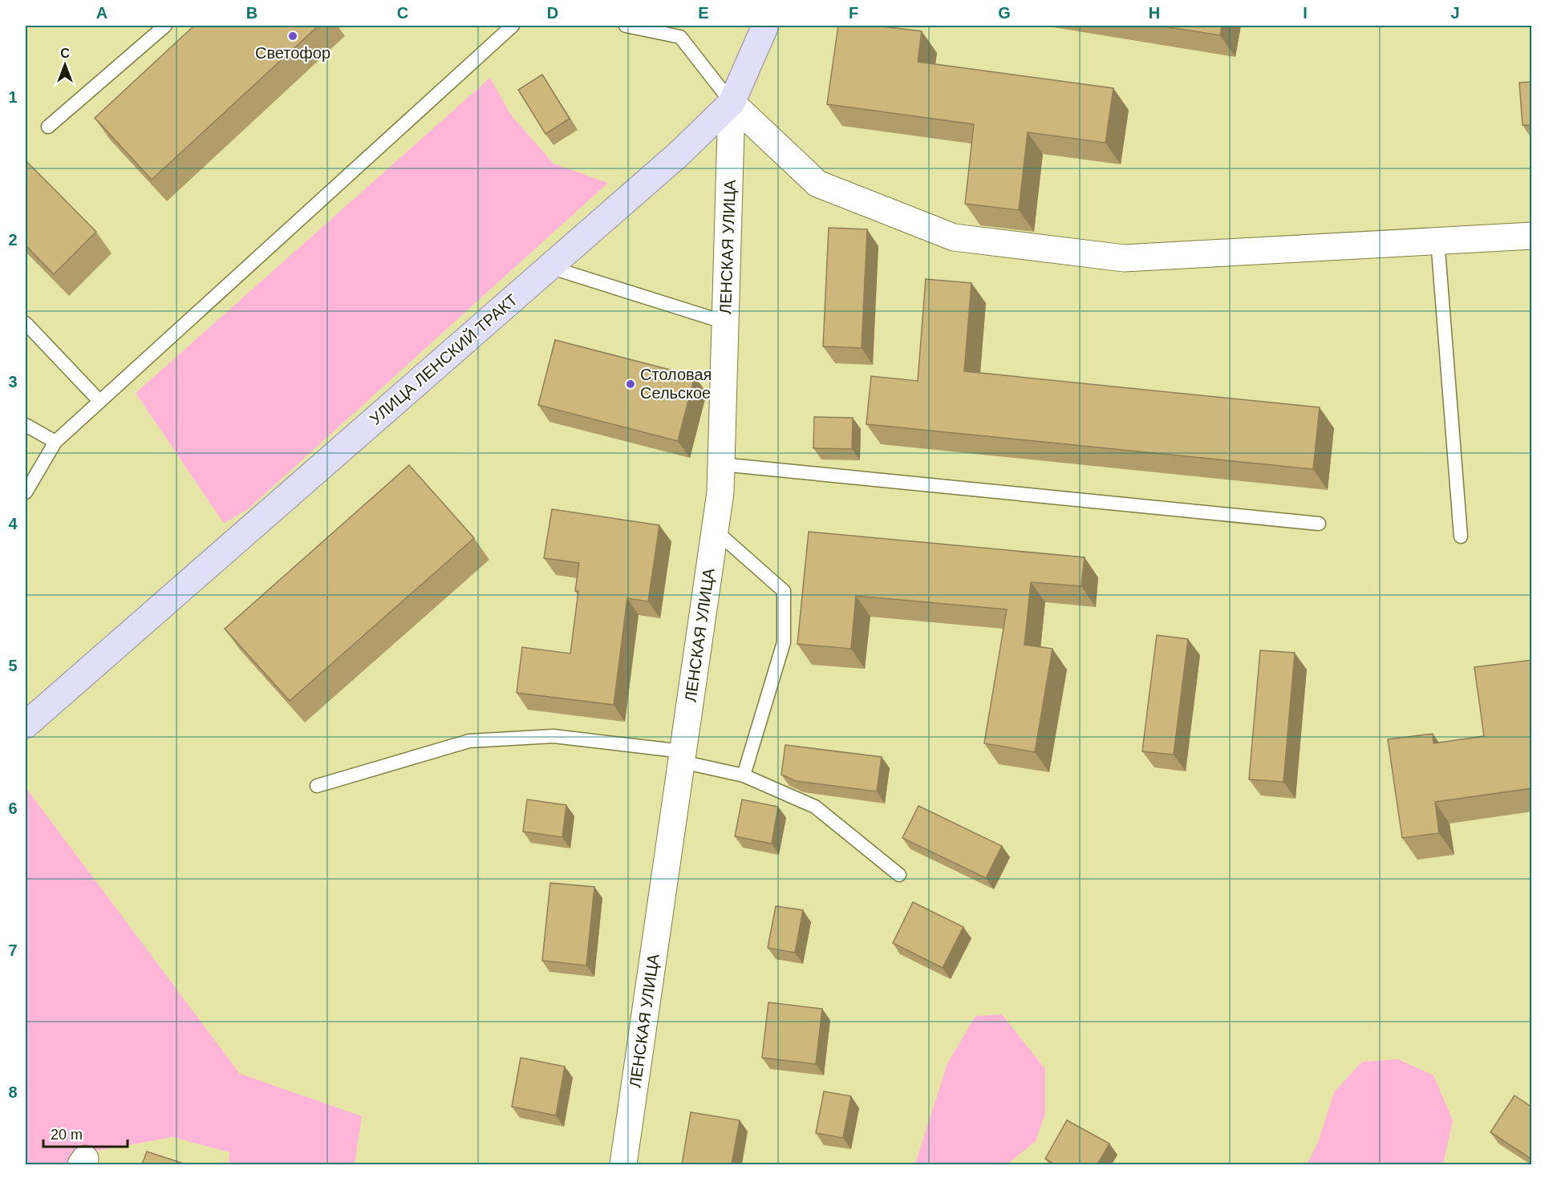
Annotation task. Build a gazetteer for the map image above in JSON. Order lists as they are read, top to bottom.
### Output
{
  "streets": {
    "main road": ["УЛИЦА ЛЕНСКИЙ ТРАКТ"],
    "street": ["ЛЕНСКАЯ УЛИЦА"]
  },
  "crossings": [
    ["ЛЕНСКАЯ УЛИЦА", "УЛИЦА ЛЕНСКИЙ ТРАКТ"]
  ],
  "places": ["Светофор", "Столовая Сельское"],
  "scale_bar": "20 m",
  "north": "top",
  "grid": {
    "columns": [
      "A",
      "B",
      "C",
      "D",
      "E",
      "F",
      "G",
      "H",
      "I",
      "J"
    ],
    "rows": [
      "1",
      "2",
      "3",
      "4",
      "5",
      "6",
      "7",
      "8"
    ]
  }
}
